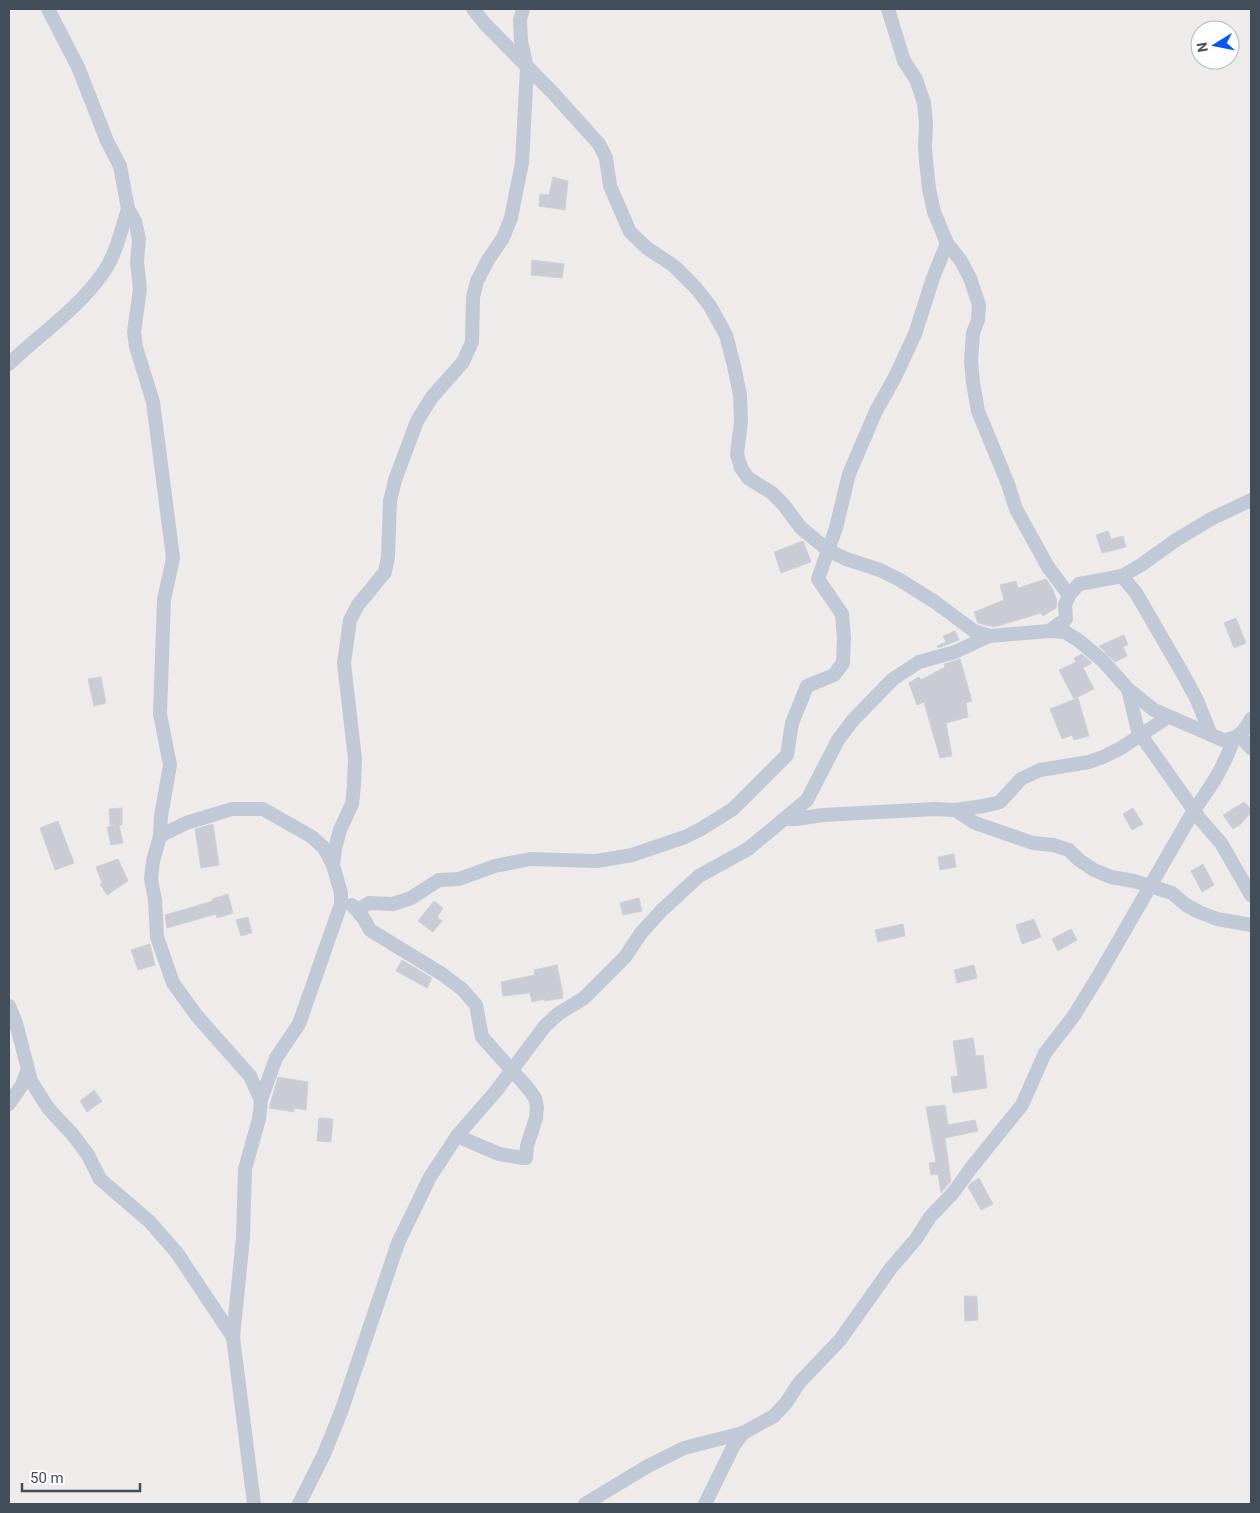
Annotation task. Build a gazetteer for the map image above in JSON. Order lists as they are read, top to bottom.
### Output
{
  "scale_bar": "50 m",
  "north": "left"
}
